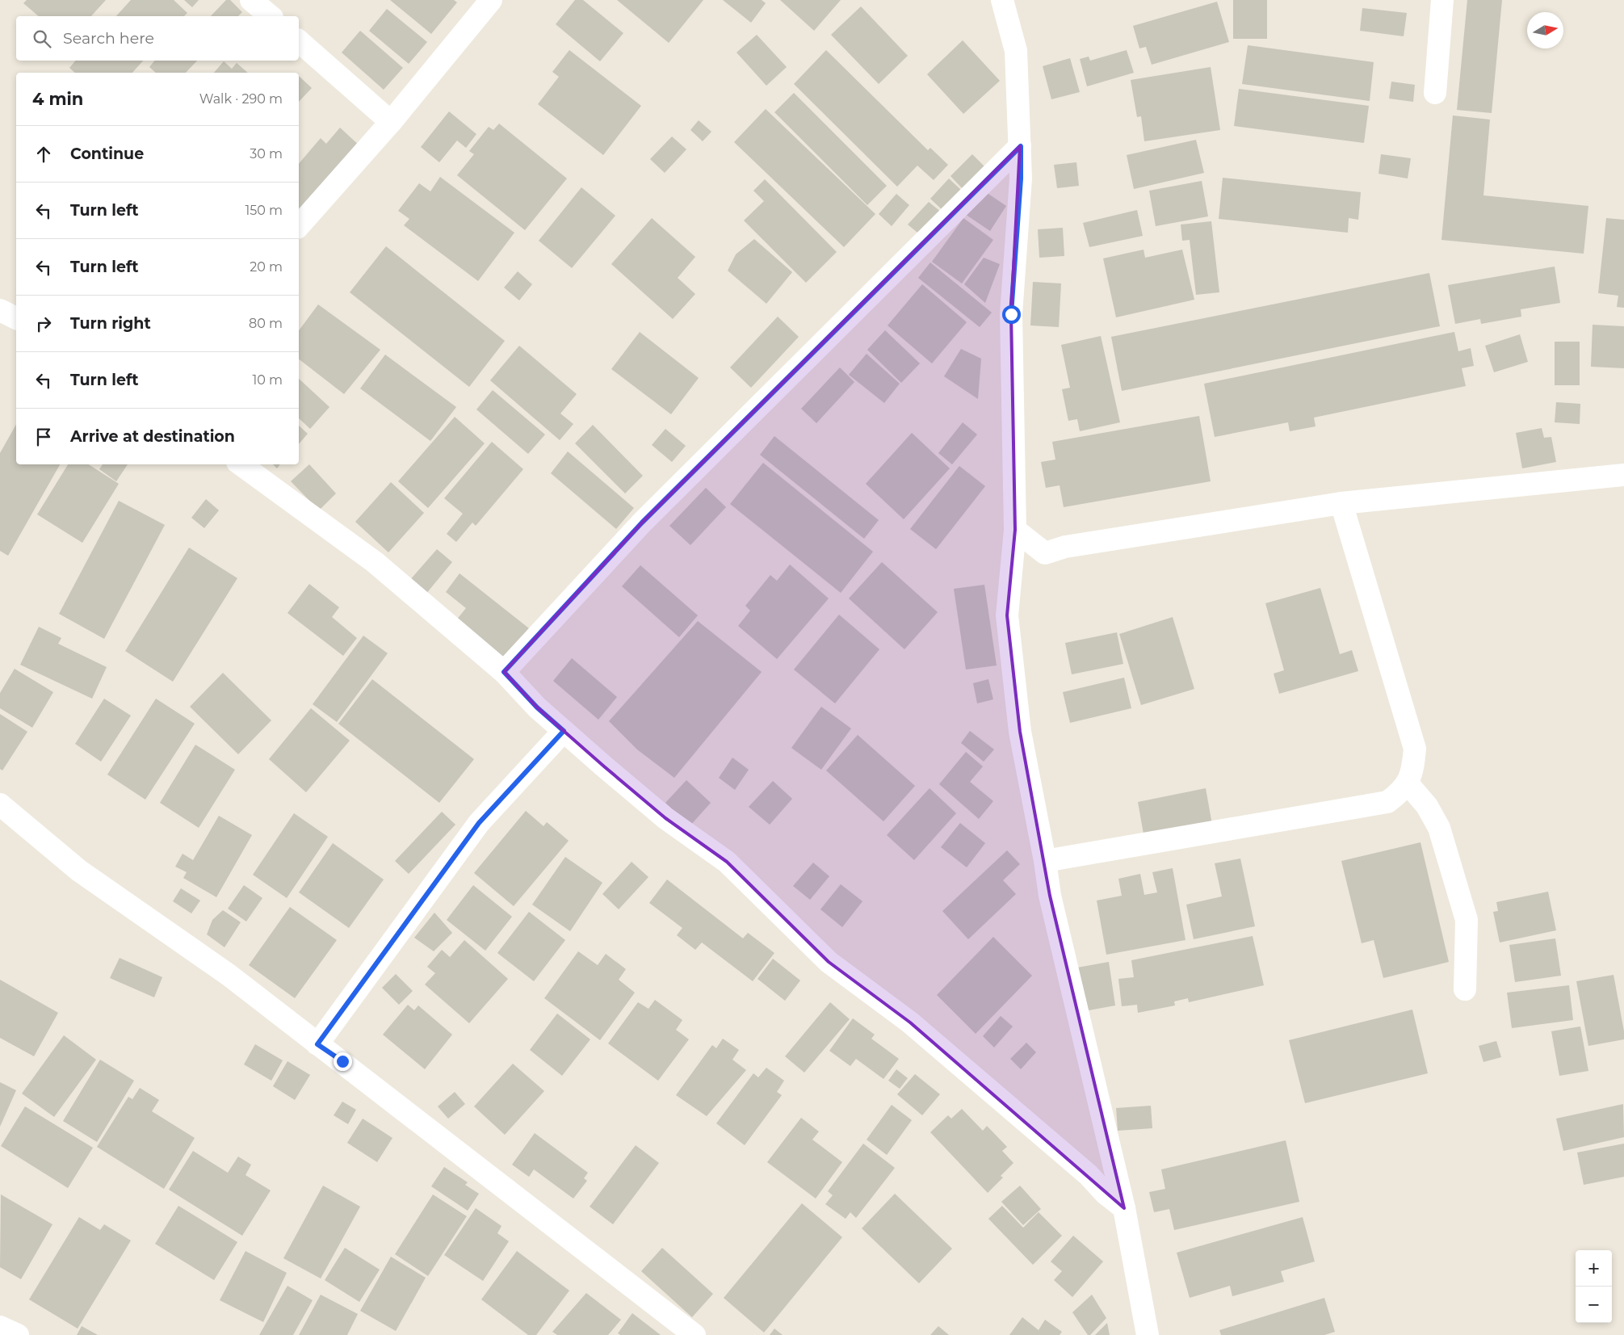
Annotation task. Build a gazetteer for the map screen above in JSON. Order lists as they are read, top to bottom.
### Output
{
  "north": "right",
  "page": {
    "search": "Search here",
    "heading": ["4 min", "Walk · 290 m"],
    "list": [
      ["Continue", "30 m"],
      ["Turn left", "150 m"],
      ["Turn left", "20 m"],
      ["Turn right", "80 m"],
      ["Turn left", "10 m"],
      "Arrive at destination"
    ],
    "map_buttons": ["+", "−"]
  }
}
